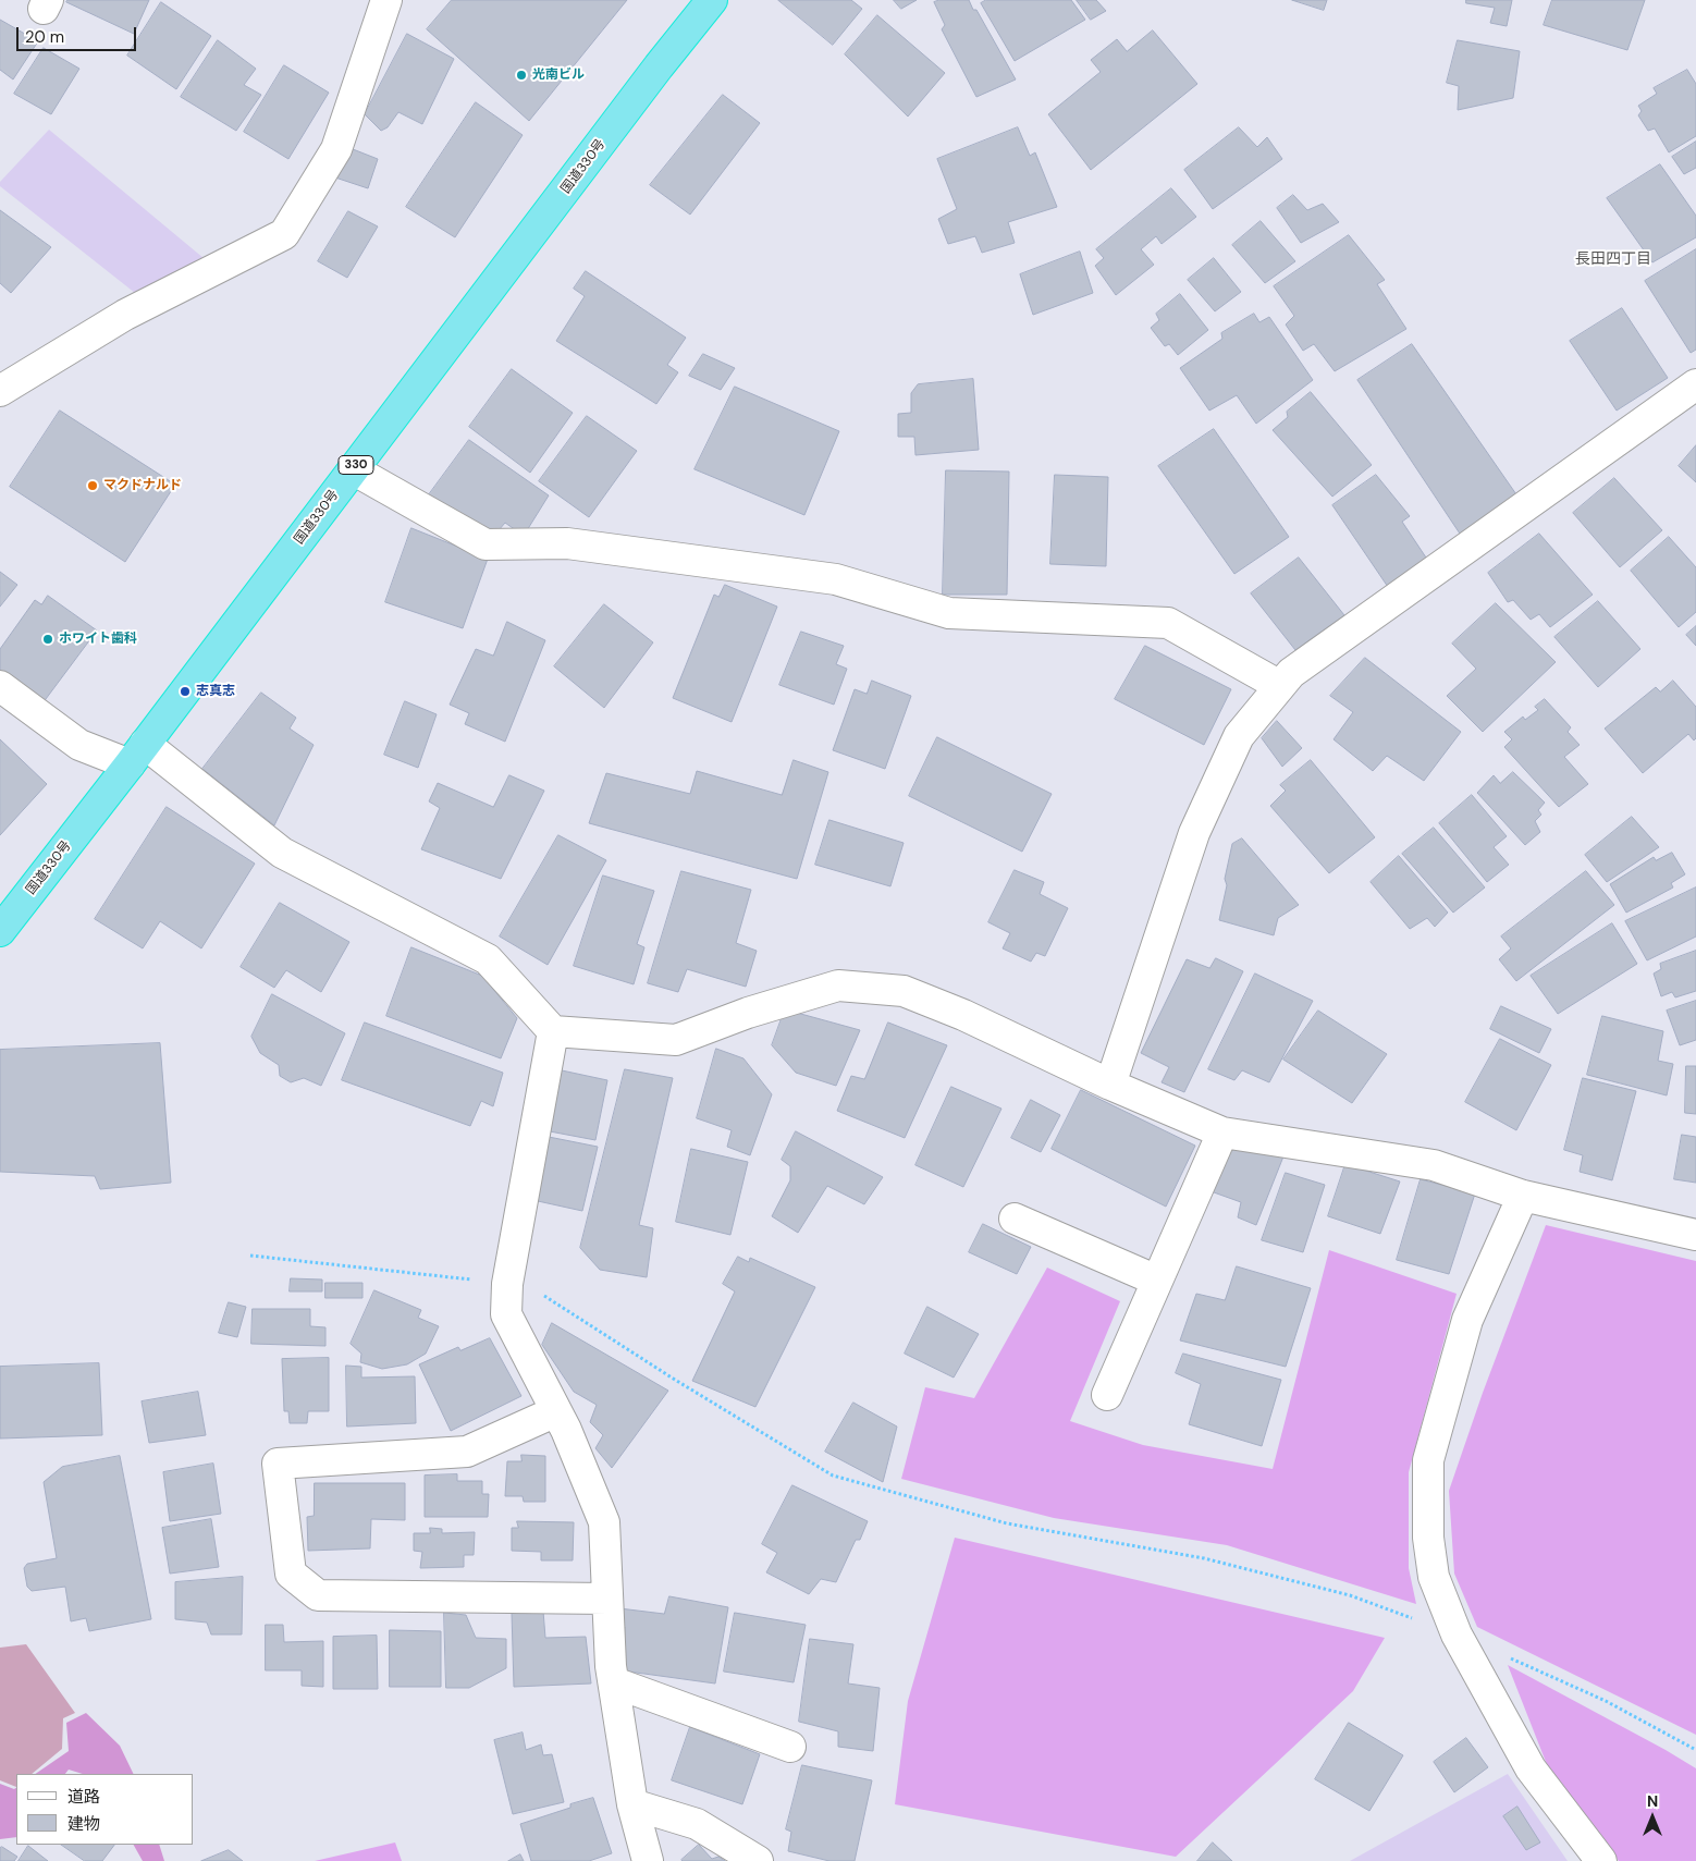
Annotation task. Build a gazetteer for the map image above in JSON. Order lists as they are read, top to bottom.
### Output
{
  "streets": {
    "highway": ["国道330号", "330"]
  },
  "districts": ["長田四丁目"],
  "places": [
    "光南ビル",
    "マクドナルド",
    "ホワイト歯科",
    "志真志"
  ],
  "legend": ["道路", "建物"],
  "scale_bar": "20 m",
  "north": "top"
}
